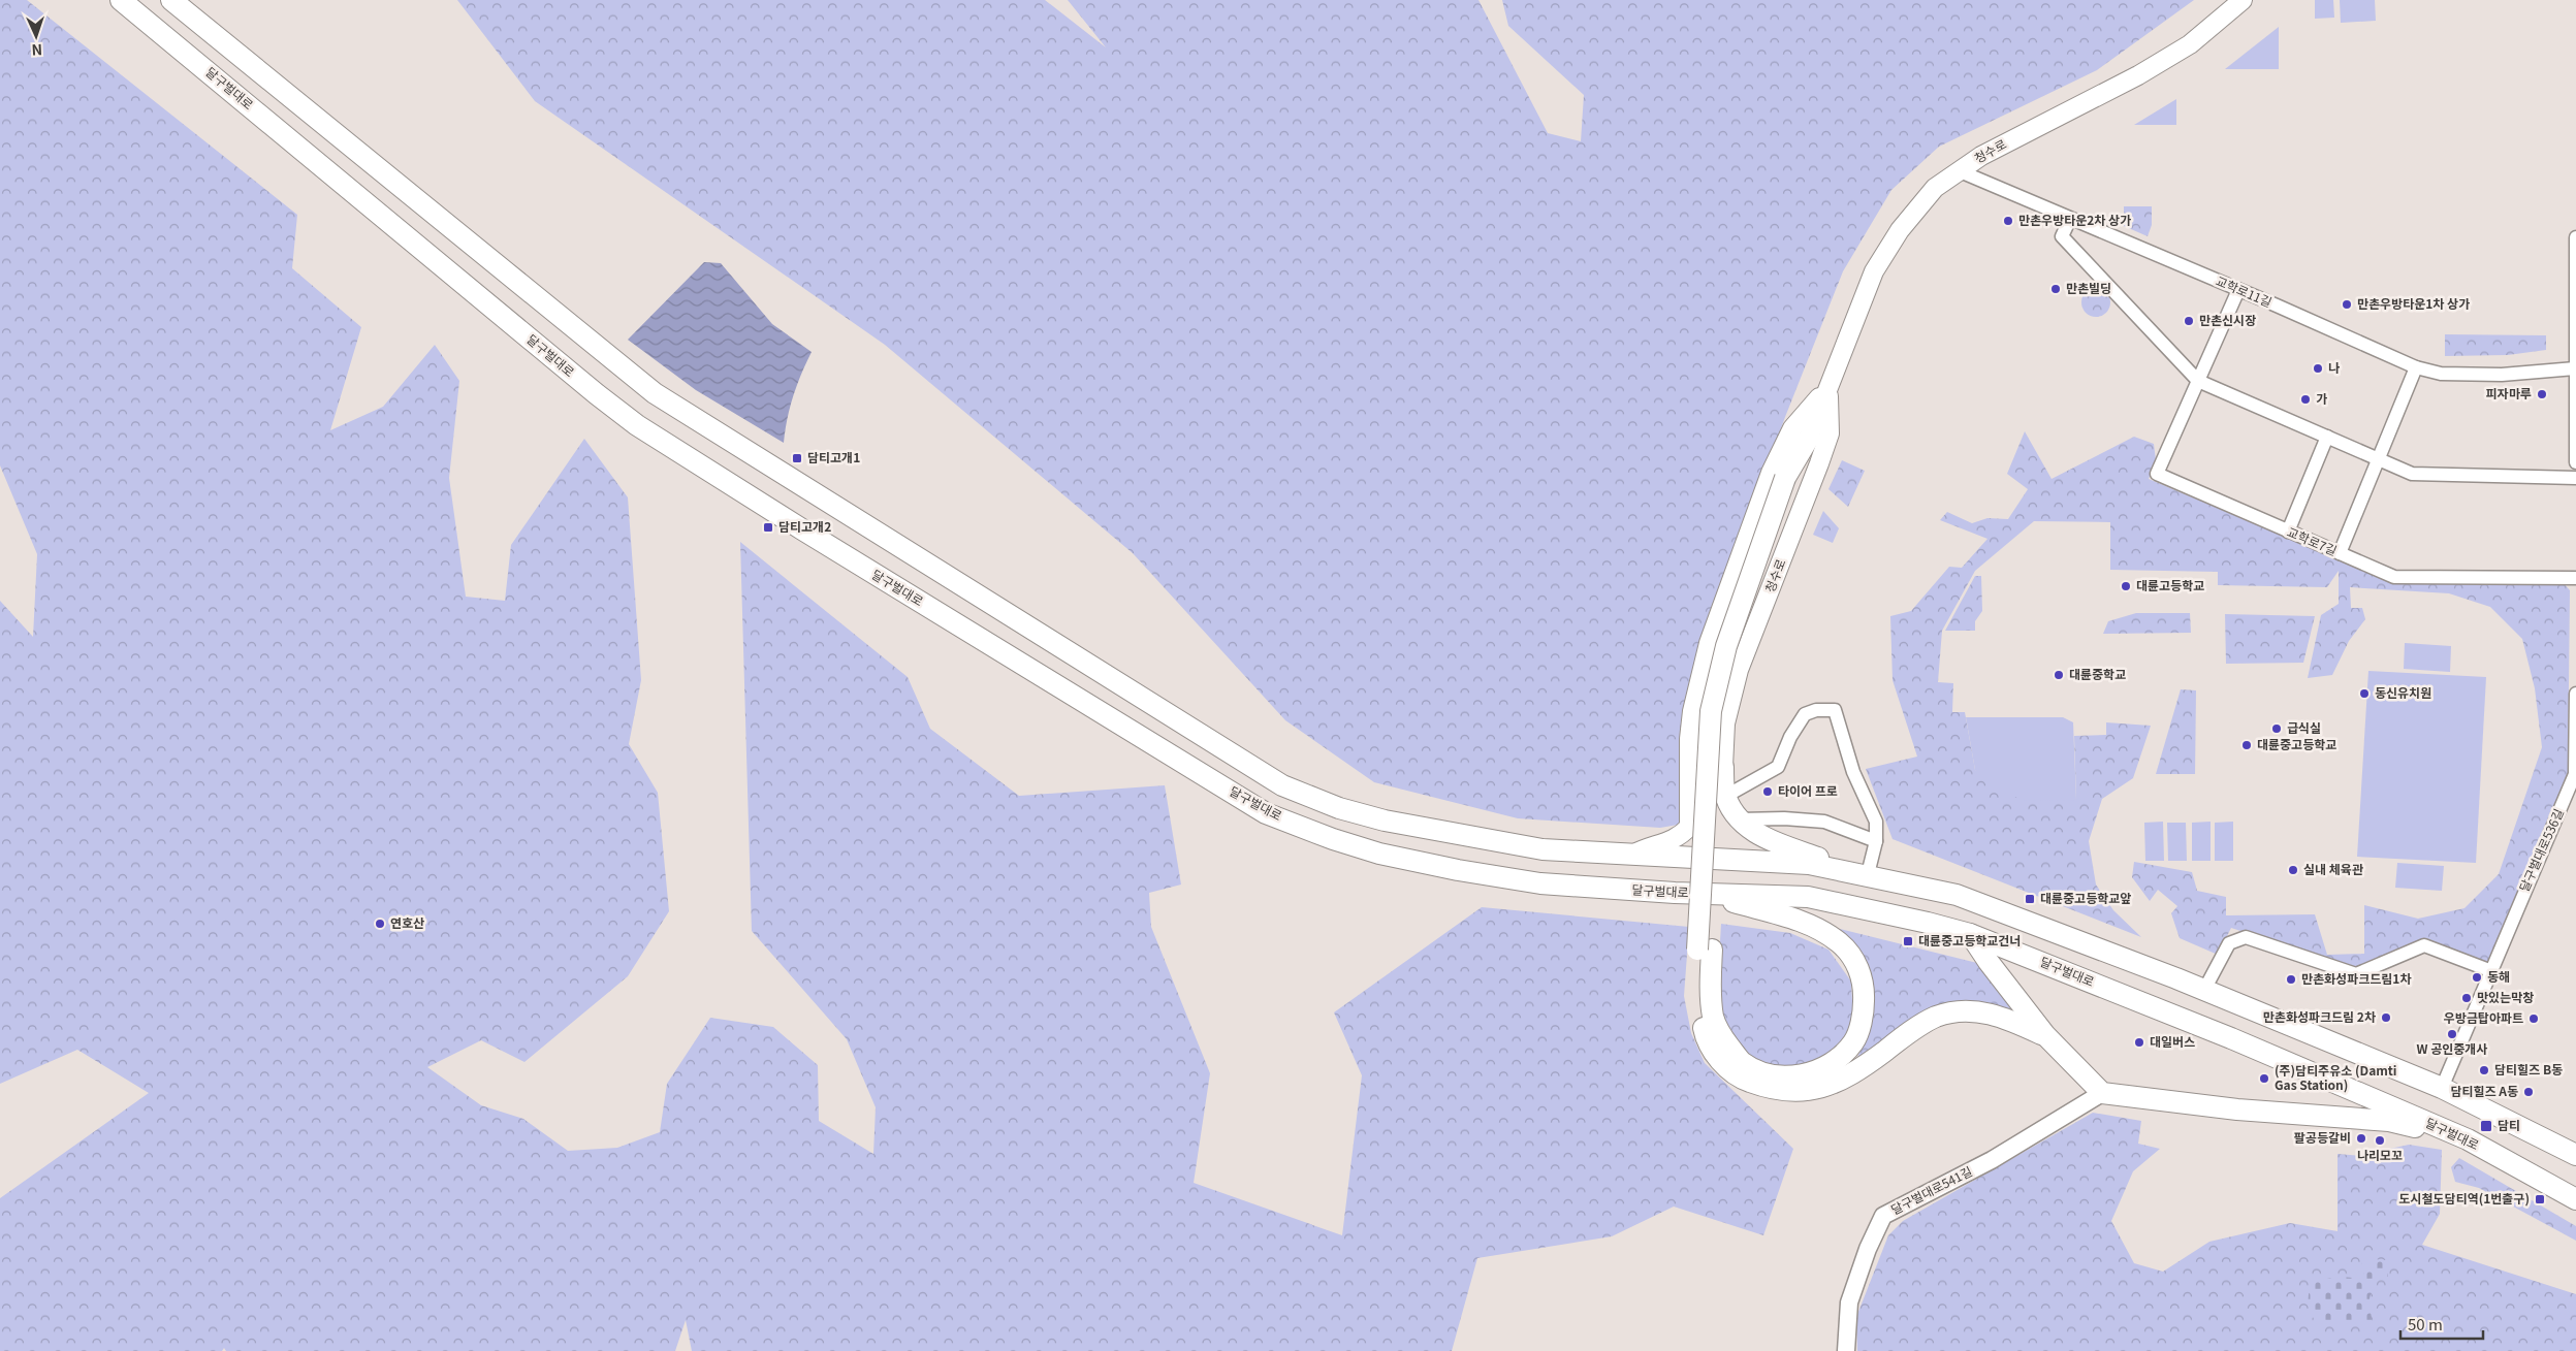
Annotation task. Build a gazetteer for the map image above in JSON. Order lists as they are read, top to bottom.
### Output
{
  "streets": {
    "main road": ["달구벌대로", "청수로"],
    "street": [
      "교학로11길",
      "교학로7길",
      "달구벌대로536길",
      "달구벌대로541길"
    ]
  },
  "crossings": [
    ["청수로", "교학로11길"],
    ["교학로11길", "교학로7길"]
  ],
  "places": {
    "other": [
      "만촌우방타운2차 상가",
      "만촌빌딩",
      "만촌우방타운1차 상가",
      "만촌신시장",
      "나",
      "피자마루",
      "가",
      "대륜고등학교",
      "대륜중학교",
      "동신유치원",
      "급식실",
      "대륜중고등학교",
      "타이어 프로",
      "실내 체육관",
      "연호산",
      "동해",
      "만촌화성파크드림1차",
      "맛있는막창",
      "만촌화성파크드림 2차",
      "우방금탑아파트",
      "W 공인중개사",
      "대일버스",
      "담티힐즈 B동",
      "(주)담티주유소 (Damti Gas Station)",
      "담티힐즈 A동",
      "팔공등갈비",
      "나리모꼬"
    ],
    "transit": [
      "담티고개1",
      "담티고개2",
      "대륜중고등학교앞",
      "대륜중고등학교건너",
      "담티",
      "도시철도담티역(1번출구)"
    ]
  },
  "scale_bar": "50 m",
  "north": "bottom"
}
